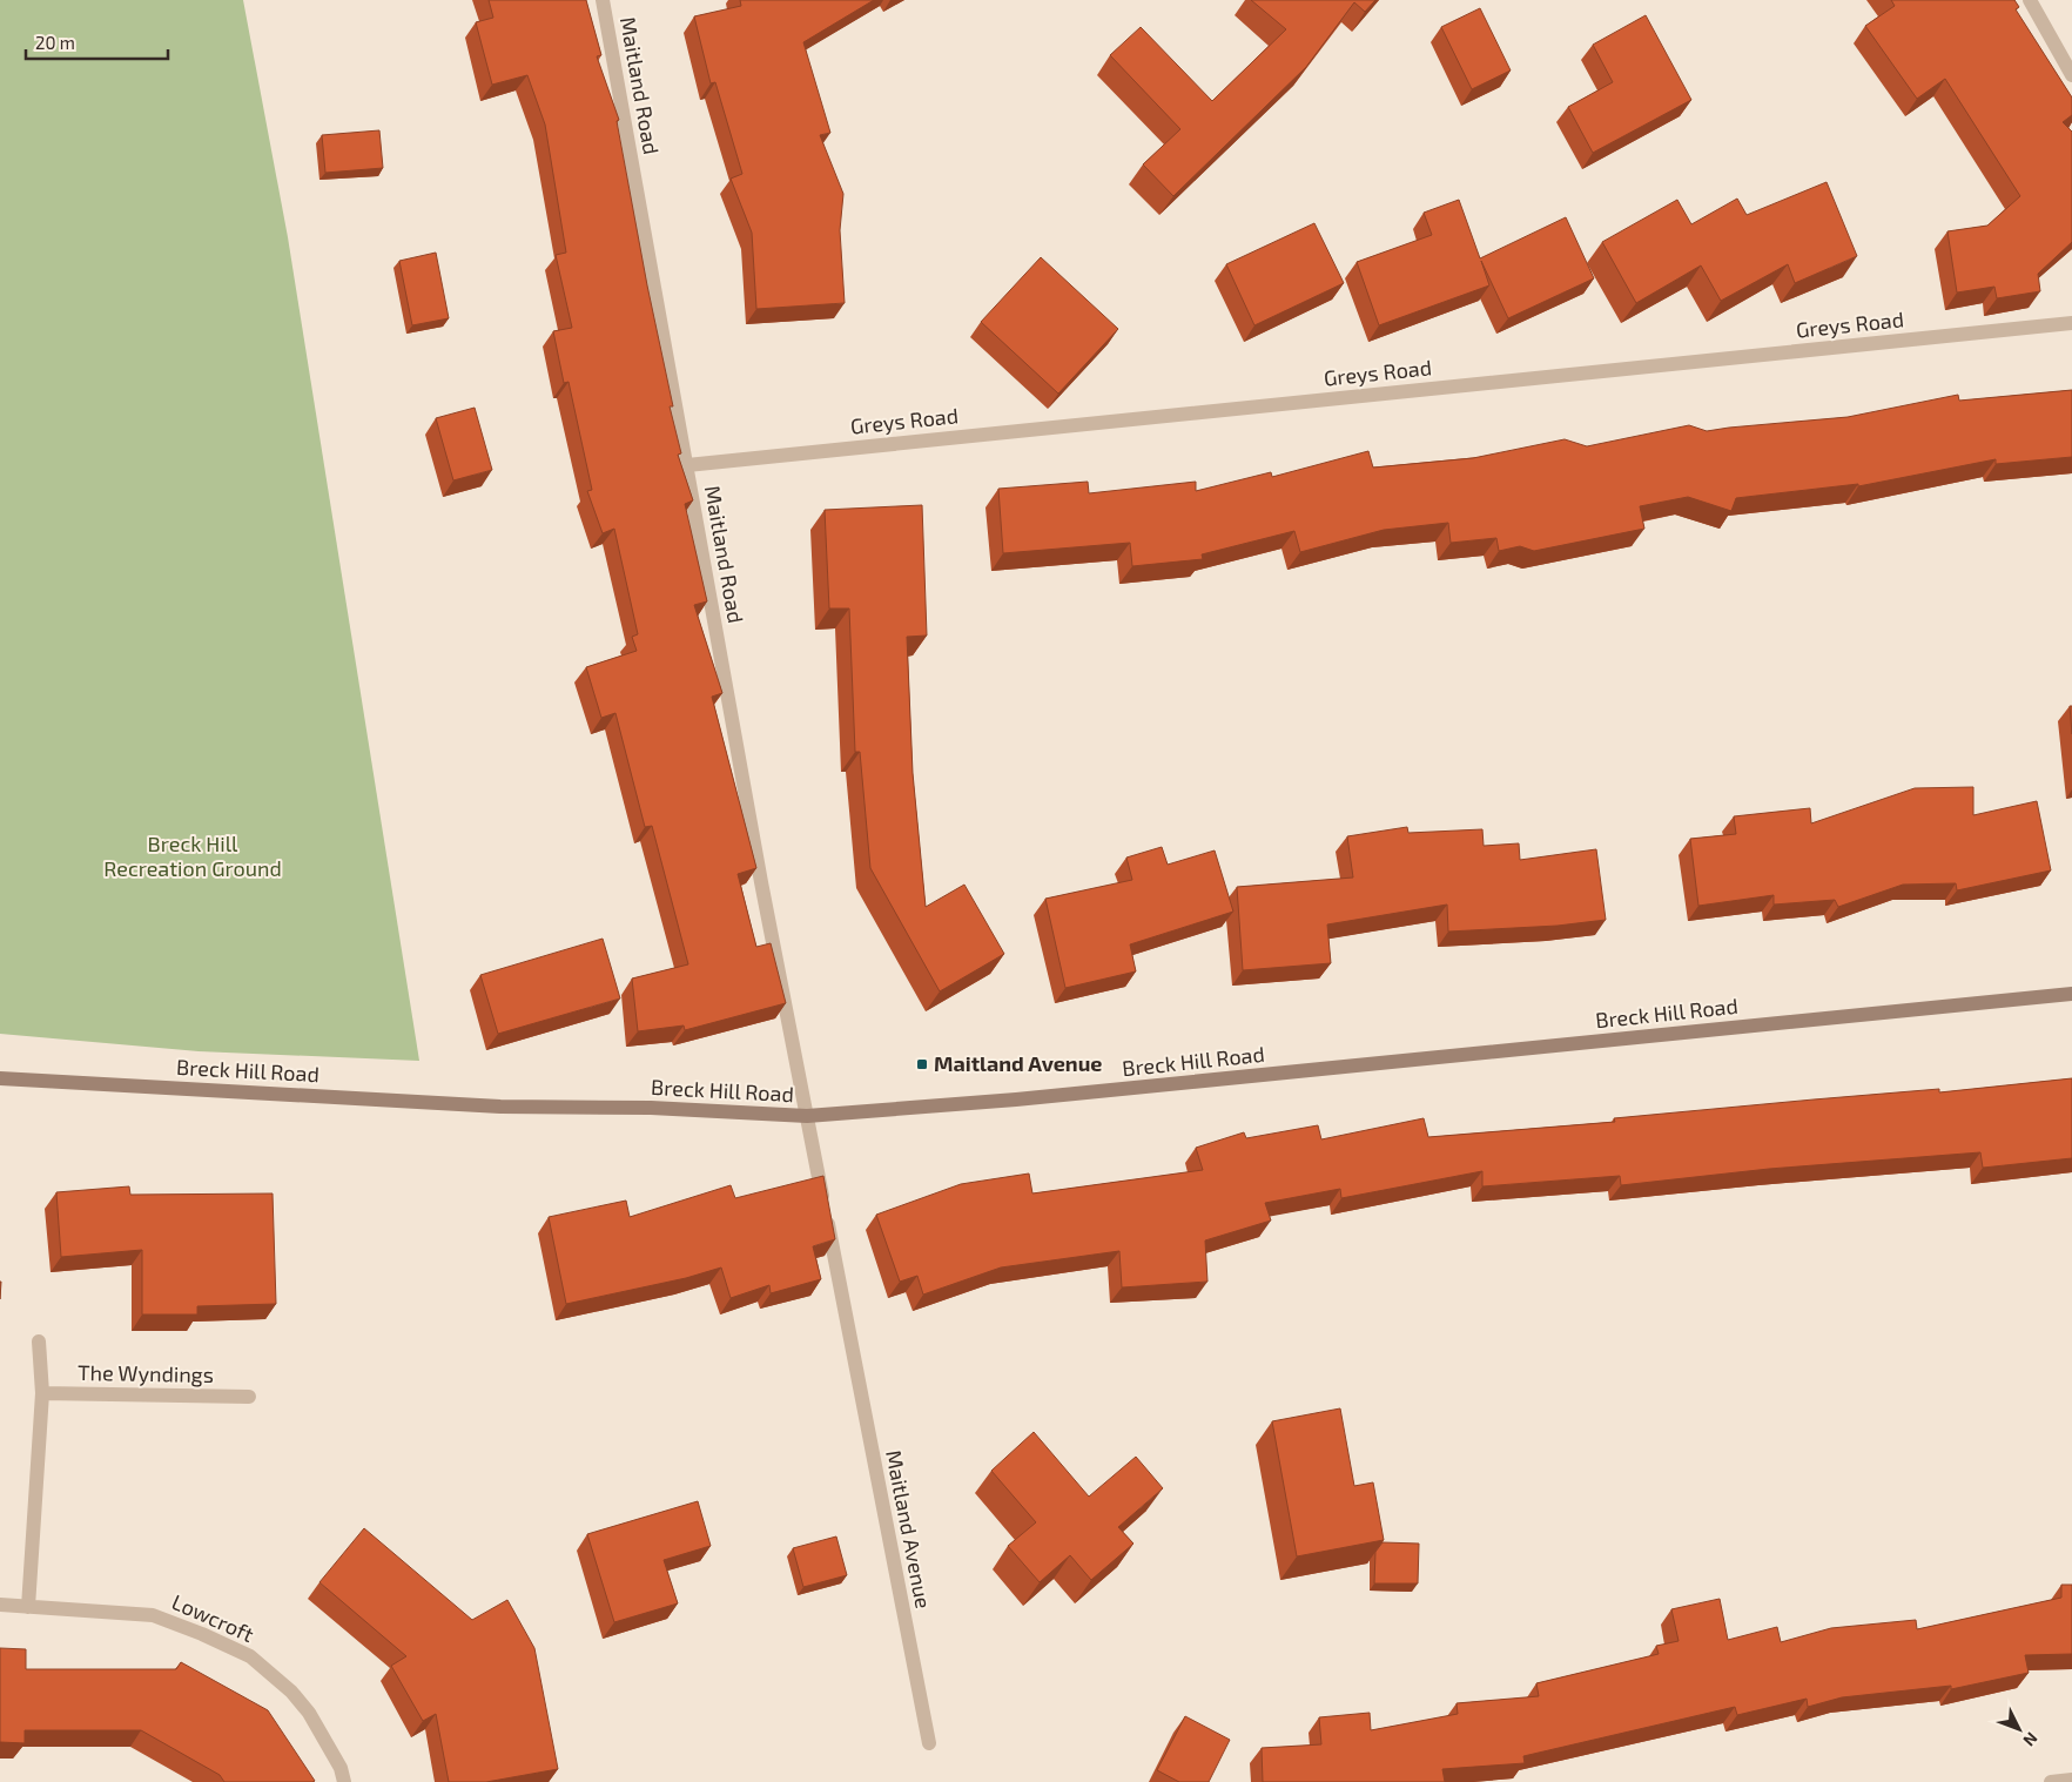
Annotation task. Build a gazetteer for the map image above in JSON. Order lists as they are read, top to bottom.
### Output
{
  "streets": {
    "street": [
      "Maitland Road",
      "Greys Road",
      "Breck Hill Road",
      "The Wyndings",
      "Maitland Avenue",
      "Lowcroft"
    ]
  },
  "crossings": [
    ["Maitland Road", "Greys Road"],
    ["Maitland Road", "Breck Hill Road"],
    ["Maitland Road", "Maitland Avenue"],
    ["Breck Hill Road", "Maitland Avenue"]
  ],
  "parks": ["Breck Hill Recreation Ground"],
  "places": {
    "transit": ["Maitland Avenue"]
  },
  "scale_bar": "20 m",
  "north": "bottom right"
}
